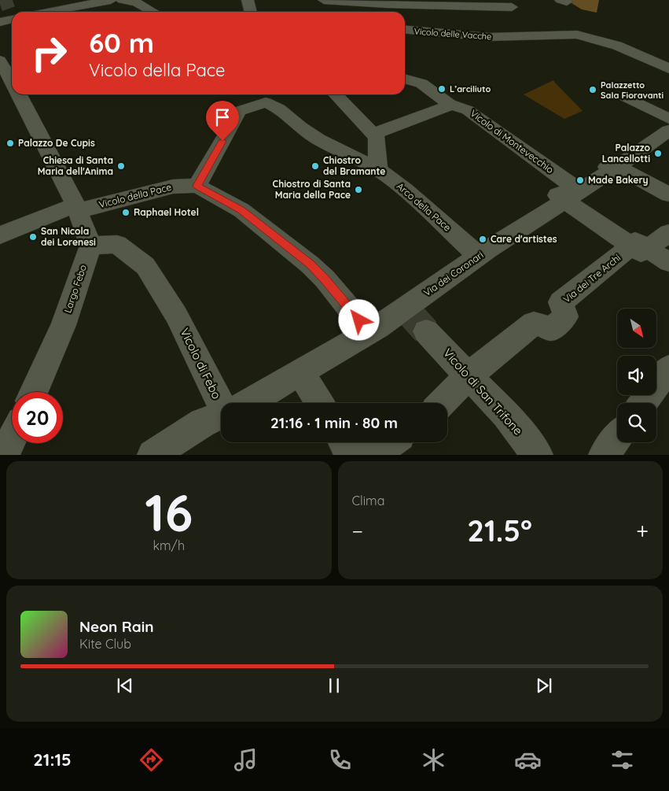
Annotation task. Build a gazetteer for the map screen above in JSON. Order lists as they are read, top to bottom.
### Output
{
  "streets": {
    "street": [
      "Vicolo delle Vacche",
      "Vicolo di Montevecchio",
      "Vicolo della Pace",
      "Arco della Pace",
      "Via dei Coronari",
      "Via dei Tre Archi",
      "Largo Febo",
      "Vicolo di Febo",
      "Vicolo di San Trifone"
    ]
  },
  "crossings": [
    ["Vicolo di Montevecchio", "Via dei Coronari"],
    ["Vicolo di Montevecchio", "Via dei Tre Archi"],
    ["Arco della Pace", "Via dei Coronari"],
    ["Via dei Coronari", "Vicolo di San Trifone"],
    ["Via dei Tre Archi", "Vicolo di San Trifone"],
    ["Largo Febo", "Vicolo di Febo"]
  ],
  "places": [
    "L’arciliuto",
    "Palazzetto Sala Fioravanti",
    "Palazzo De Cupis",
    "Palazzo Lancellotti",
    "Chiesa di Santa Maria dell'Anima",
    "Chiostro del Bramante",
    "Made Bakery",
    "Chiostro di Santa Maria della Pace",
    "Raphael Hotel",
    "San Nicola dei Lorenesi",
    "Care d'artistes"
  ],
  "north": "bottom right",
  "page": {
    "turn": ["60 m", "Vicolo della Pace"],
    "limit": "20",
    "trip": "21:16 · 1 min · 80 m",
    "tile": [
      ["16", "km/h"],
      "Clima"
    ],
    "heat": ["−", "21.5°", "+"],
    "song": ["Neon Rain", "Kite Club"],
    "tabs": "21:15"
  }
}
